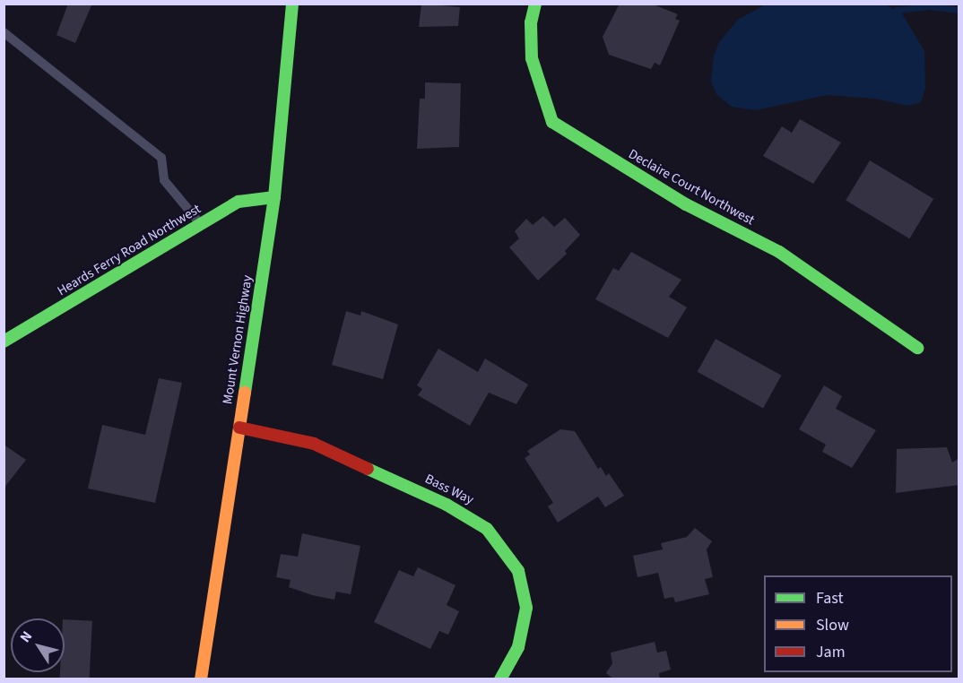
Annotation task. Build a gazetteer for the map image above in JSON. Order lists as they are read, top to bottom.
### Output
{
  "streets": {
    "street": [
      "Declaire Court Northwest",
      "Heards Ferry Road Northwest",
      "Mount Vernon Highway",
      "Bass Way"
    ]
  },
  "crossings": [
    ["Heards Ferry Road Northwest", "Mount Vernon Highway"],
    ["Mount Vernon Highway", "Bass Way"]
  ],
  "legend": ["Fast", "Slow", "Jam"],
  "north": "top left"
}
